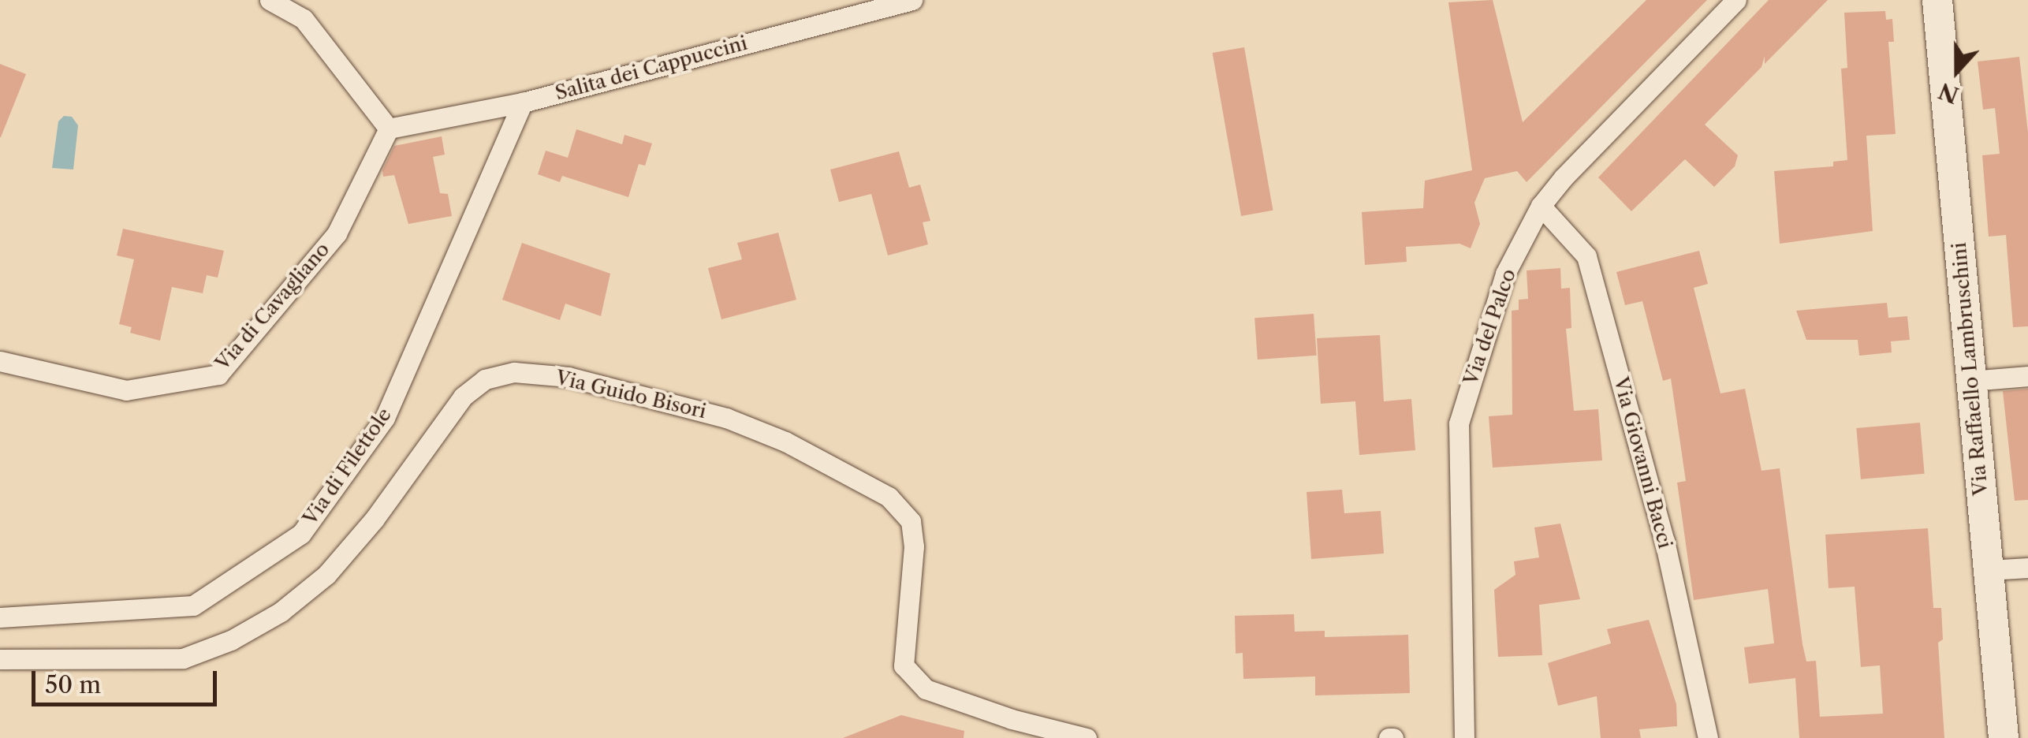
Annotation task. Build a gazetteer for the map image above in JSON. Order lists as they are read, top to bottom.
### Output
{
  "streets": {
    "main road": ["Via Raffaello Lambruschini"],
    "street": [
      "Salita dei Cappuccini",
      "Via di Cavagliano",
      "Via del Palco",
      "Via Guido Bisori",
      "Via Giovanni Bacci",
      "Via di Filettole"
    ]
  },
  "crossings": [
    ["Salita dei Cappuccini", "Via di Cavagliano"],
    ["Salita dei Cappuccini", "Via di Filettole"],
    ["Via del Palco", "Via Giovanni Bacci"]
  ],
  "scale_bar": "50 m",
  "north": "bottom"
}
